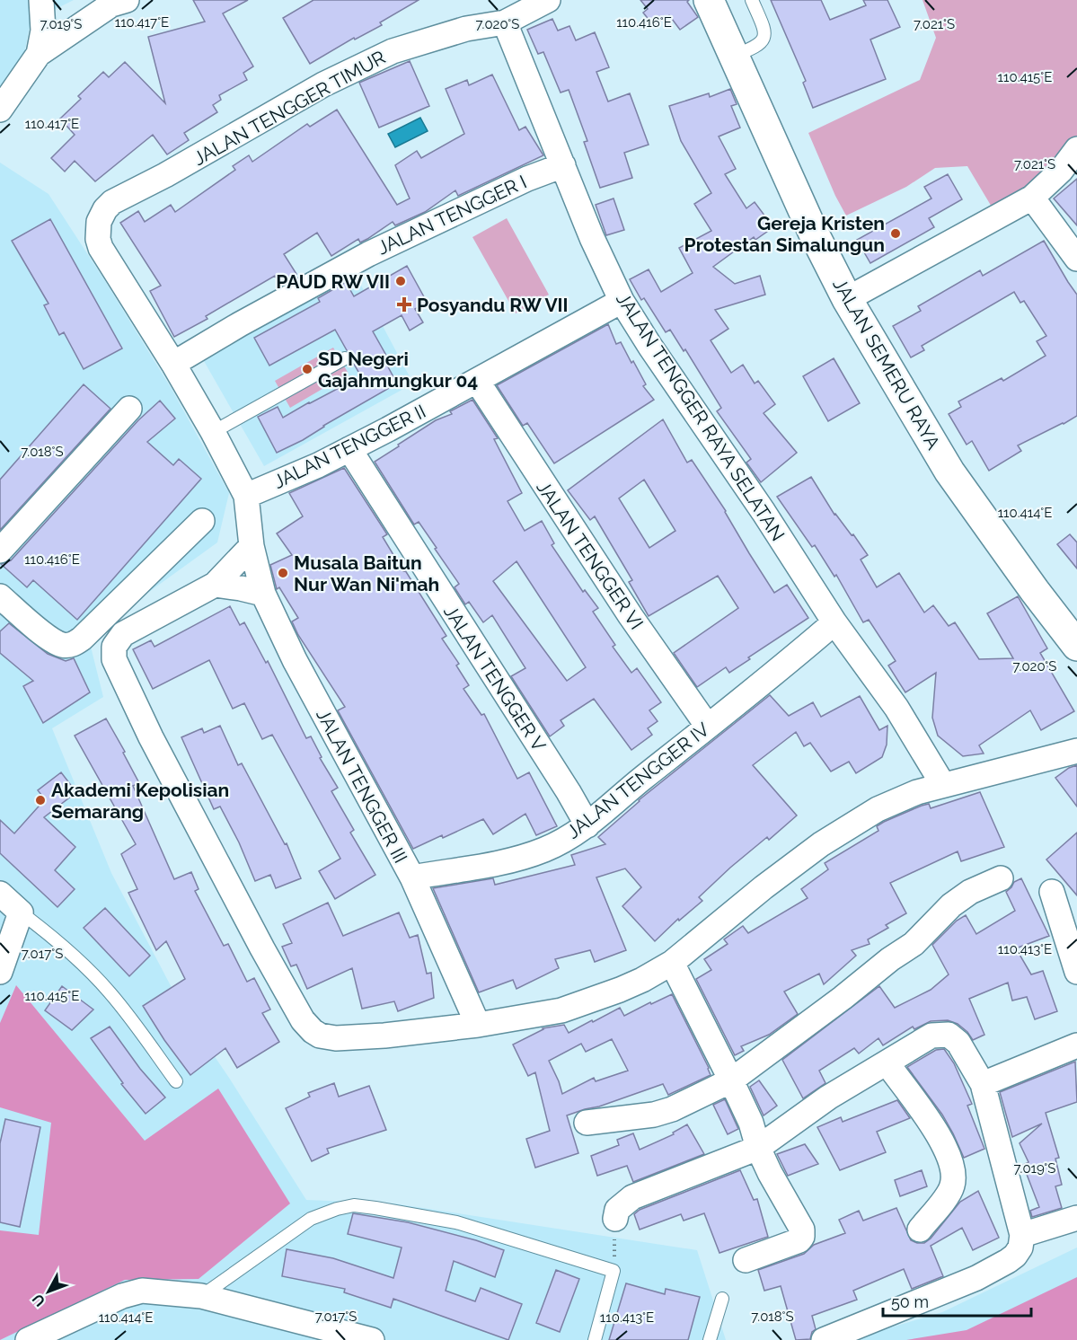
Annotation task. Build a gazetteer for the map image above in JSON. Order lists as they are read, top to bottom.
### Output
{
  "streets": {
    "street": [
      "JALAN TENGGER TIMUR",
      "JALAN TENGGER I",
      "JALAN SEMERU RAYA",
      "JALAN TENGGER RAYA SELATAN",
      "JALAN TENGGER II",
      "JALAN TENGGER VI",
      "JALAN TENGGER V",
      "JALAN TENGGER IV",
      "JALAN TENGGER III"
    ]
  },
  "crossings": [
    ["JALAN TENGGER TIMUR", "JALAN TENGGER I"],
    ["JALAN TENGGER TIMUR", "JALAN TENGGER RAYA SELATAN"],
    ["JALAN TENGGER I", "JALAN TENGGER RAYA SELATAN"],
    ["JALAN TENGGER RAYA SELATAN", "JALAN TENGGER II"],
    ["JALAN TENGGER RAYA SELATAN", "JALAN TENGGER IV"],
    ["JALAN TENGGER II", "JALAN TENGGER VI"],
    ["JALAN TENGGER II", "JALAN TENGGER V"],
    ["JALAN TENGGER II", "JALAN TENGGER III"],
    ["JALAN TENGGER VI", "JALAN TENGGER IV"],
    ["JALAN TENGGER V", "JALAN TENGGER IV"],
    ["JALAN TENGGER IV", "JALAN TENGGER III"]
  ],
  "places": {
    "other": [
      "Gereja Kristen Protestan Simalungun",
      "PAUD RW VII",
      "SD Negeri Gajahmungkur 04",
      "Musala Baitun Nur Wan Ni'mah",
      "Akademi Kepolisian Semarang"
    ],
    "health": ["Posyandu RW VII"]
  },
  "scale_bar": "50 m",
  "north": "bottom left",
  "coordinates": [
    "110.417°E",
    "110.416°E",
    "7.020°S",
    "7.021°S",
    "7.019°S",
    "110.415°E",
    "7.018°S",
    "110.414°E",
    "110.413°E",
    "7.017°S"
  ]
}
